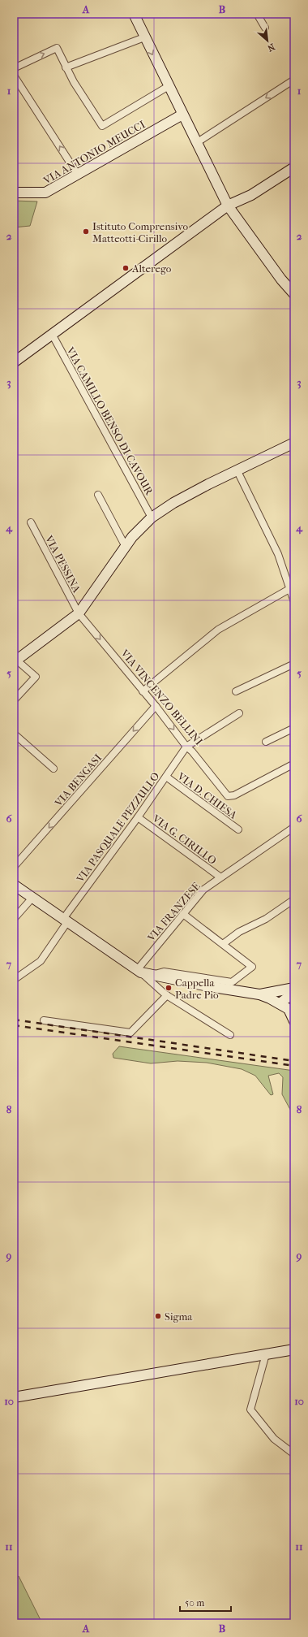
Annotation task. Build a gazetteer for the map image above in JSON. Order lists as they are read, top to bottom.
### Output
{
  "streets": {
    "street": [
      "VIA ANTONIO MEUCCI",
      "VIA CAMILLO BENSO DI CAVOUR",
      "VIA PESSINA",
      "VIA VINCENZO BELLINI",
      "VIA BENGASI",
      "VIA D. CHIESA",
      "VIA PASQUALE PEZZULLO",
      "VIA G. CIRILLO",
      "VIA FRANZESE"
    ]
  },
  "crossings": [
    ["VIA PESSINA", "VIA VINCENZO BELLINI"],
    ["VIA VINCENZO BELLINI", "VIA BENGASI"],
    ["VIA VINCENZO BELLINI", "VIA PASQUALE PEZZULLO"],
    ["VIA D. CHIESA", "VIA PASQUALE PEZZULLO"],
    ["VIA PASQUALE PEZZULLO", "VIA G. CIRILLO"],
    ["VIA G. CIRILLO", "VIA FRANZESE"]
  ],
  "one_way": ["VIA VINCENZO BELLINI", "VIA BENGASI"],
  "places": [
    "Istituto Comprensivo Matteotti-Cirillo",
    "Alterego",
    "Cappella Padre Pio",
    "Sigma"
  ],
  "scale_bar": "50 m",
  "north": "bottom right",
  "grid": {
    "columns": ["A", "B"],
    "rows": [
      "1",
      "2",
      "3",
      "4",
      "5",
      "6",
      "7",
      "8",
      "9",
      "10",
      "11"
    ]
  }
}
